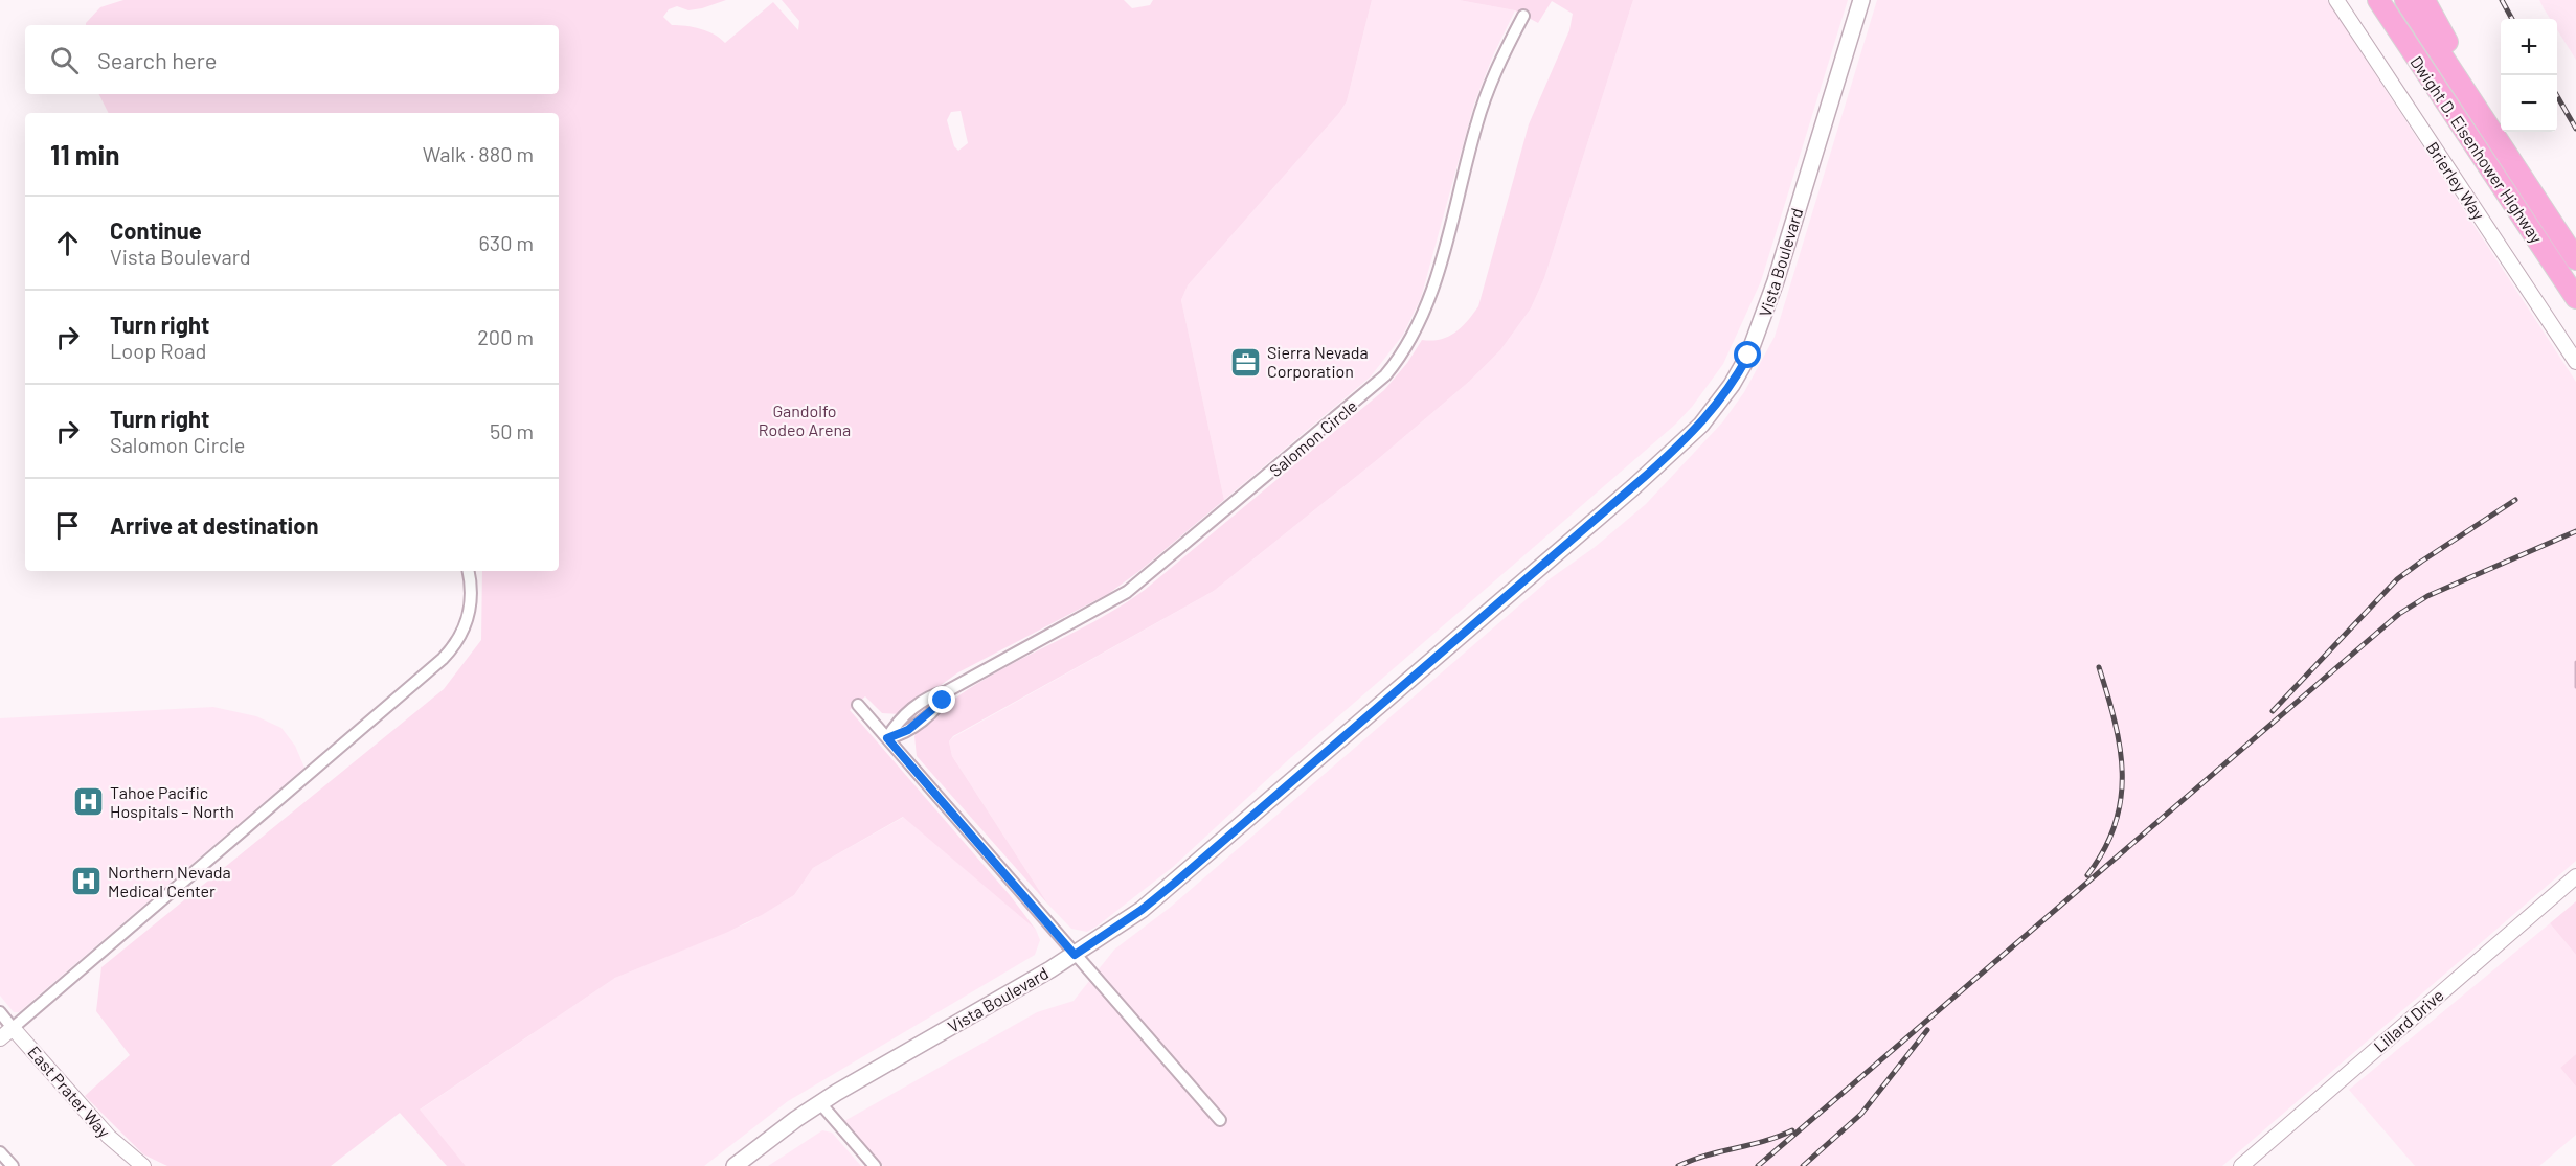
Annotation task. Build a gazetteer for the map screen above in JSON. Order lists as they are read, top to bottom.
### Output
{
  "streets": {
    "highway": ["Dwight D. Eisenhower Highway"],
    "main road": ["Vista Boulevard"],
    "street": [
      "Brierley Way",
      "Salomon Circle",
      "Lillard Drive",
      "East Prater Way"
    ]
  },
  "parks": ["Gandolfo Rodeo Arena"],
  "places": {
    "office": ["Sierra Nevada Corporation"],
    "hospital": ["Tahoe Pacific Hospitals – North", "Northern Nevada Medical Center"]
  },
  "page": {
    "map_buttons": ["+", "−"],
    "search": "Search here",
    "heading": ["11 min", "Walk · 880 m"],
    "list": [
      ["Continue", "Vista Boulevard", "630 m"],
      ["Turn right", "Loop Road", "200 m"],
      ["Turn right", "Salomon Circle", "50 m"],
      "Arrive at destination"
    ]
  }
}
